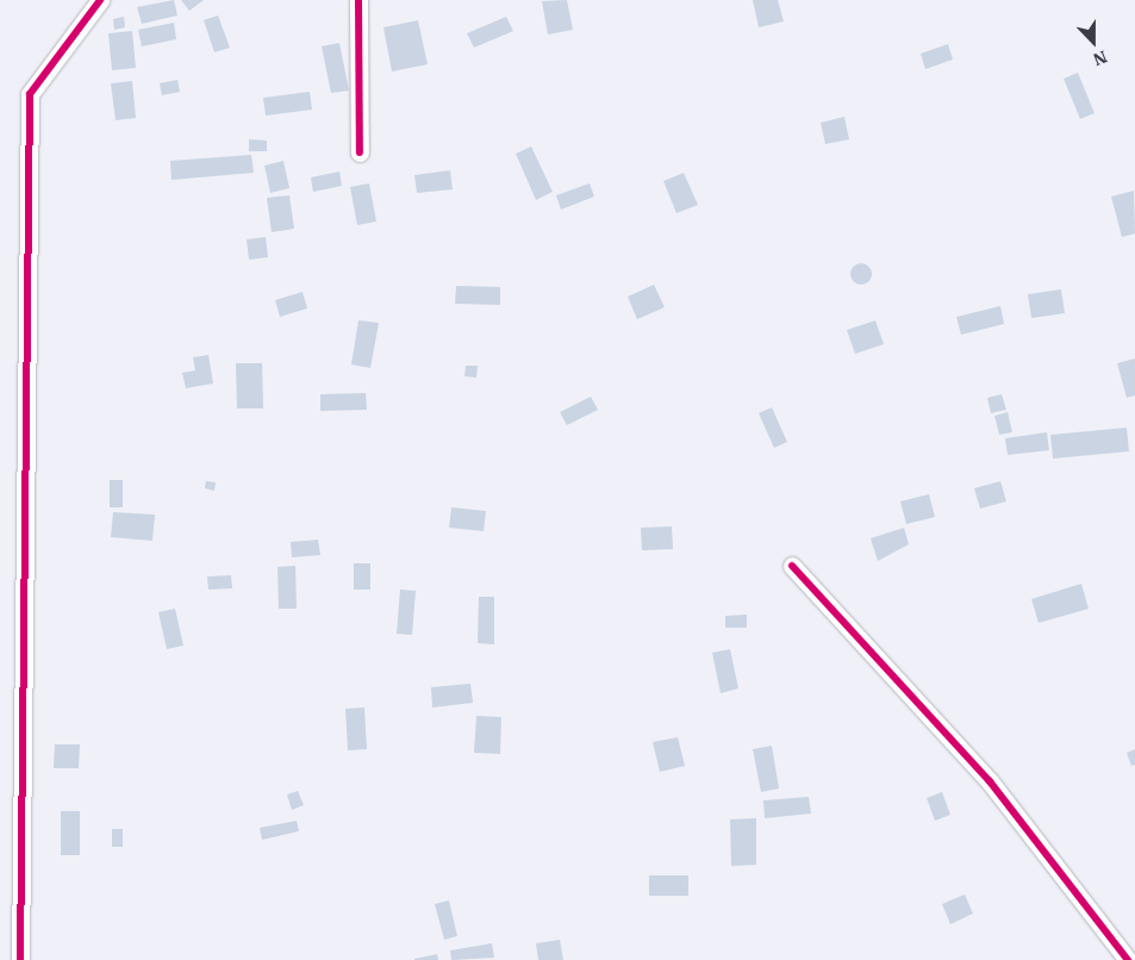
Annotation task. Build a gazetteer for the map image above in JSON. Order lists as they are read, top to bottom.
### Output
{
  "north": "bottom"
}
